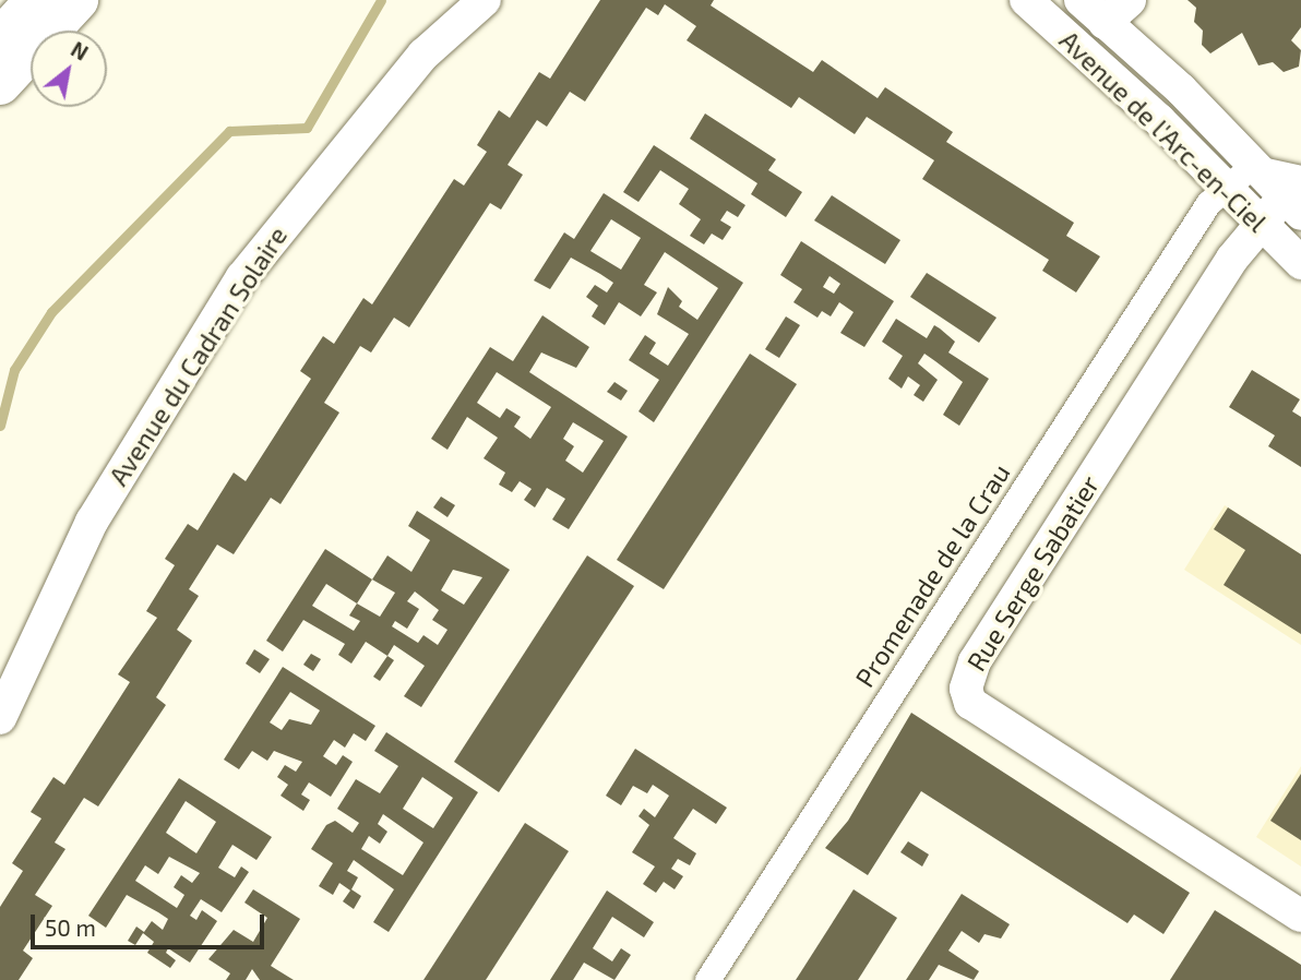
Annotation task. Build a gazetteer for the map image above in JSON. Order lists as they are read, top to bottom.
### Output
{
  "streets": {
    "street": [
      "Avenue de l'Arc-en-Ciel",
      "Avenue du Cadran Solaire",
      "Rue Serge Sabatier",
      "Promenade de la Crau"
    ]
  },
  "crossings": [
    ["Avenue de l'Arc-en-Ciel", "Rue Serge Sabatier"],
    ["Avenue de l'Arc-en-Ciel", "Promenade de la Crau"]
  ],
  "scale_bar": "50 m",
  "north": "top right"
}
